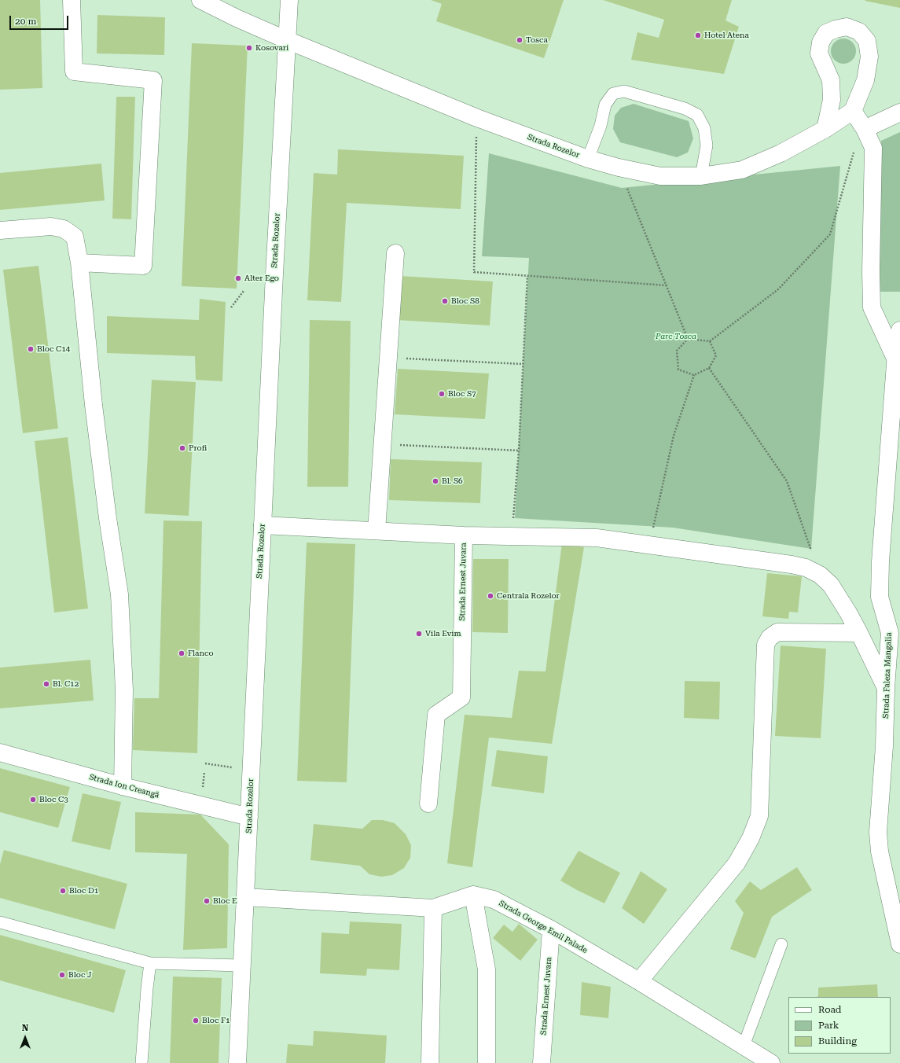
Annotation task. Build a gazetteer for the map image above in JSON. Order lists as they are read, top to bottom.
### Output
{
  "streets": {
    "street": [
      "Strada Rozelor",
      "Strada Ernest Juvara",
      "Strada Faleza Mangalia",
      "Strada Ion Creangă",
      "Strada George Emil Palade"
    ]
  },
  "crossings": [
    ["Strada Rozelor", "Strada Ion Creangă"],
    ["Strada Ernest Juvara", "Strada George Emil Palade"]
  ],
  "parks": ["Parc Tosca"],
  "places": [
    "Hotel Atena",
    "Tosca",
    "Kosovari",
    "Alter Ego",
    "Bloc S8",
    "Bloc C14",
    "Bloc S7",
    "Profi",
    "Bl. S6",
    "Centrala Rozelor",
    "Vila Evim",
    "Flanco",
    "Bl. C12",
    "Bloc C3",
    "Bloc D1",
    "Bloc E",
    "Bloc J",
    "Bloc F1"
  ],
  "legend": ["Road", "Park", "Building"],
  "scale_bar": "20 m",
  "north": "top"
}
